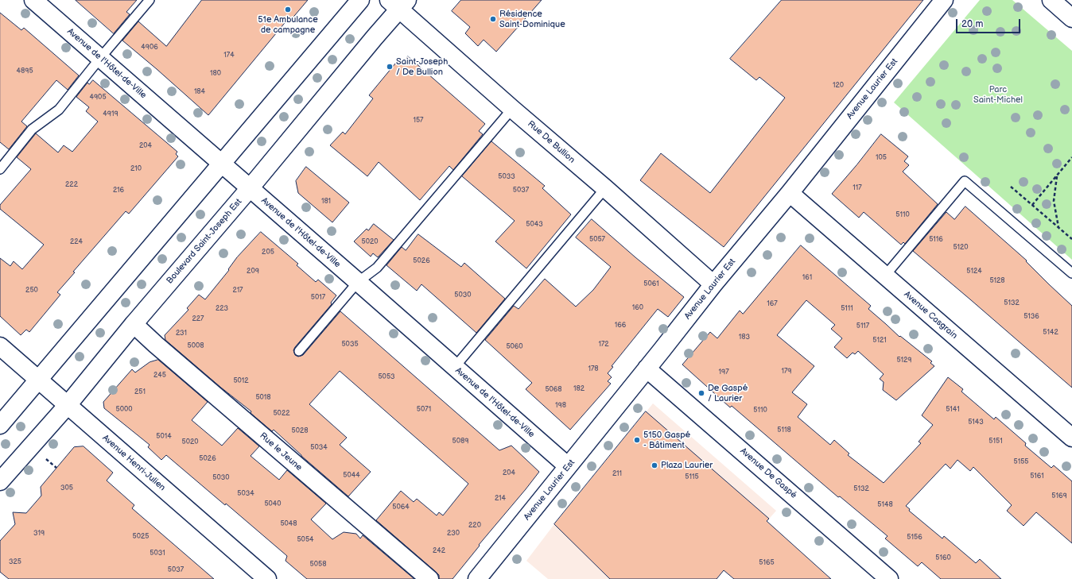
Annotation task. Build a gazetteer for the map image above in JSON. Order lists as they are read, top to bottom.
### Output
{
  "streets": {
    "street": [
      "Avenue de l'Hôtel-de-Ville",
      "Avenue Laurier Est",
      "Rue De Bullion",
      "Boulevard Saint-Joseph Est",
      "Avenue Casgrain",
      "Rue le Jeune",
      "Avenue Henri-Julien",
      "Avenue De Gaspé"
    ]
  },
  "crossings": [
    ["Avenue de l'Hôtel-de-Ville", "Avenue Laurier Est"],
    ["Avenue de l'Hôtel-de-Ville", "Boulevard Saint-Joseph Est"],
    ["Avenue Laurier Est", "Rue De Bullion"],
    ["Avenue Laurier Est", "Avenue Casgrain"],
    ["Avenue Laurier Est", "Avenue De Gaspé"],
    ["Rue De Bullion", "Boulevard Saint-Joseph Est"],
    ["Boulevard Saint-Joseph Est", "Rue le Jeune"],
    ["Boulevard Saint-Joseph Est", "Avenue Henri-Julien"]
  ],
  "parks": ["Parc Saint-Michel"],
  "places": [
    "51e Ambulance de campagne",
    "Résidence Saint-Dominique",
    "Saint-Joseph / De Bullion",
    "De Gaspé / Laurier",
    "5150 Gaspé - Bâtiment",
    "Plaza Laurier"
  ],
  "house_numbers": [
    "4906",
    "174",
    "4895",
    "180",
    "120",
    "184",
    "4905",
    "4919",
    "157",
    "204",
    "105",
    "210",
    "5033",
    "222",
    "117",
    "216",
    "5037",
    "181",
    "5110",
    "5043",
    "5057",
    "5116",
    "224",
    "5020",
    "5120",
    "205",
    "5026",
    "209",
    "5124",
    "161",
    "5128",
    "5061",
    "250",
    "217",
    "5030",
    "5017",
    "5132",
    "167",
    "160",
    "223",
    "5111",
    "5136",
    "227",
    "166",
    "5117",
    "5142",
    "231",
    "183",
    "5121",
    "5035",
    "172",
    "5008",
    "5060",
    "5129",
    "178",
    "179",
    "197",
    "245",
    "5053",
    "5012",
    "182",
    "5068",
    "251",
    "5018",
    "198",
    "5000",
    "5071",
    "5141",
    "5110",
    "5022",
    "5143",
    "5118",
    "5028",
    "5014",
    "5089",
    "5151",
    "5020",
    "5034",
    "5026",
    "5155",
    "204",
    "211",
    "5044",
    "5161",
    "5115",
    "5030",
    "305",
    "5132",
    "5034",
    "5169",
    "214",
    "5040",
    "5148",
    "5064",
    "5048",
    "220",
    "319",
    "230",
    "5025",
    "5156",
    "5054",
    "242",
    "5031",
    "5160",
    "325",
    "5165",
    "5058",
    "5037"
  ],
  "scale_bar": "20 m"
}
